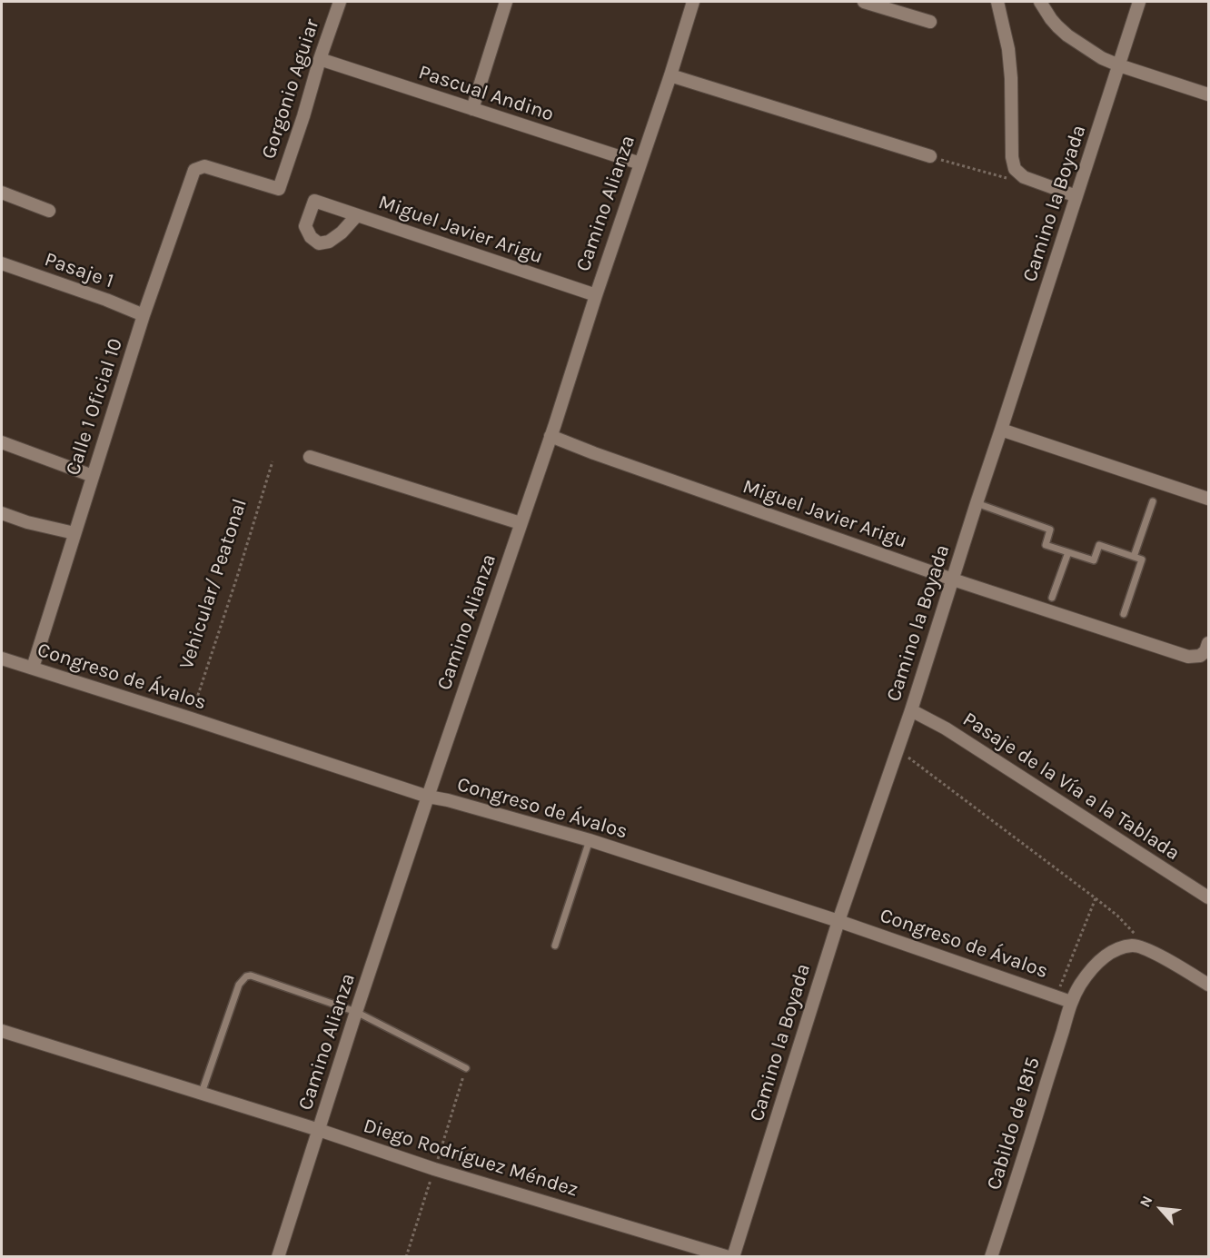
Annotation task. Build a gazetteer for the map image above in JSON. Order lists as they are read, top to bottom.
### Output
{
  "streets": {
    "street": [
      "Gorgonio Aguiar",
      "Pascual Andino",
      "Camino Alianza",
      "Camino la Boyada",
      "Miguel Javier Arigu",
      "Pasaje 1",
      "Calle 1 Oficial 10",
      "Congreso de Ávalos",
      "Pasaje de la Vía a la Tablada",
      "Cabildo de 1815",
      "Diego Rodríguez Méndez"
    ],
    "path": ["Vehicular/ Peatonal"]
  },
  "crossings": [
    ["Gorgonio Aguiar", "Pascual Andino"],
    ["Gorgonio Aguiar", "Calle 1 Oficial 10"],
    ["Pascual Andino", "Camino Alianza"],
    ["Camino Alianza", "Miguel Javier Arigu"],
    ["Camino Alianza", "Congreso de Ávalos"],
    ["Camino Alianza", "Diego Rodríguez Méndez"],
    ["Camino la Boyada", "Miguel Javier Arigu"],
    ["Camino la Boyada", "Congreso de Ávalos"],
    ["Camino la Boyada", "Pasaje de la Vía a la Tablada"],
    ["Camino la Boyada", "Diego Rodríguez Méndez"],
    ["Pasaje 1", "Calle 1 Oficial 10"],
    ["Calle 1 Oficial 10", "Congreso de Ávalos"],
    ["Vehicular/ Peatonal", "Congreso de Ávalos"],
    ["Congreso de Ávalos", "Cabildo de 1815"]
  ],
  "north": "top left"
}
